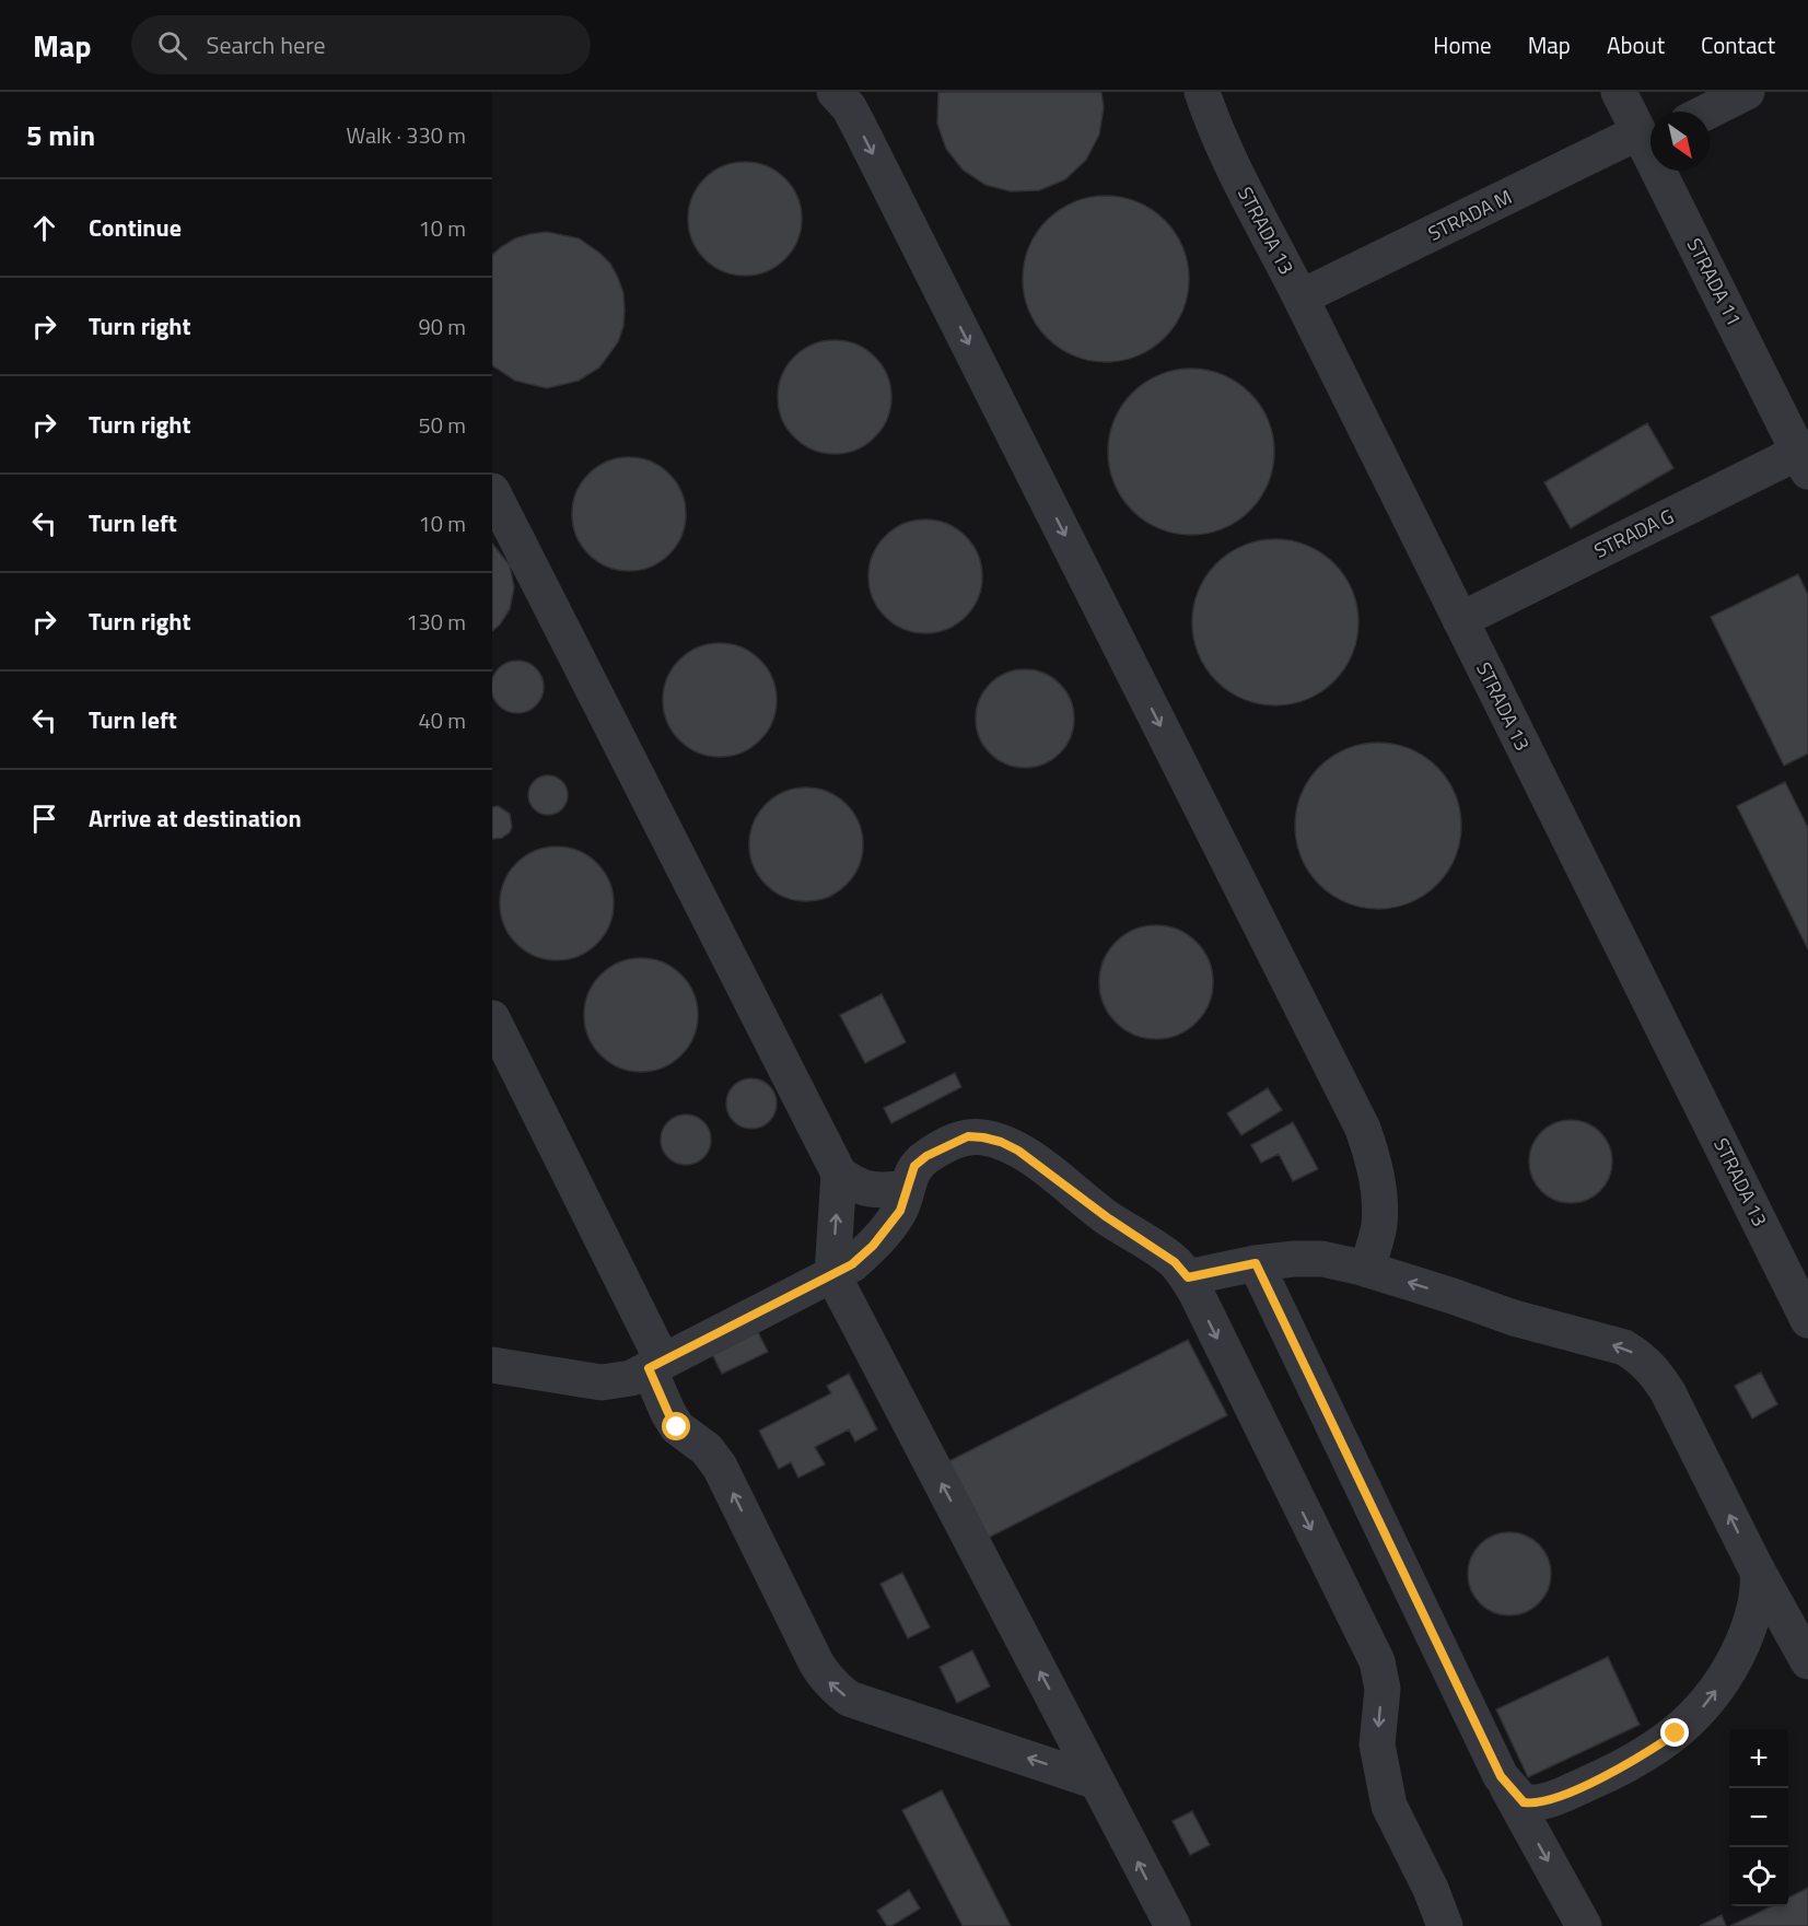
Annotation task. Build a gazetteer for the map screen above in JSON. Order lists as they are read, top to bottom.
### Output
{
  "streets": {
    "lane": [
      "STRADA M",
      "STRADA 13",
      "STRADA 11",
      "STRADA G"
    ]
  },
  "crossings": [
    ["STRADA M", "STRADA 13"],
    ["STRADA M", "STRADA 11"],
    ["STRADA 13", "STRADA G"],
    ["STRADA 11", "STRADA G"]
  ],
  "north": "bottom right",
  "page": {
    "header": "Map",
    "search": "Search here",
    "nav": [
      "Home",
      "Map",
      "About",
      "Contact"
    ],
    "heading": ["5 min", "Walk · 330 m"],
    "list": [
      ["Continue", "10 m"],
      ["Turn right", "90 m"],
      ["Turn right", "50 m"],
      ["Turn left", "10 m"],
      ["Turn right", "130 m"],
      ["Turn left", "40 m"],
      "Arrive at destination"
    ],
    "map_buttons": ["+", "−"]
  }
}
